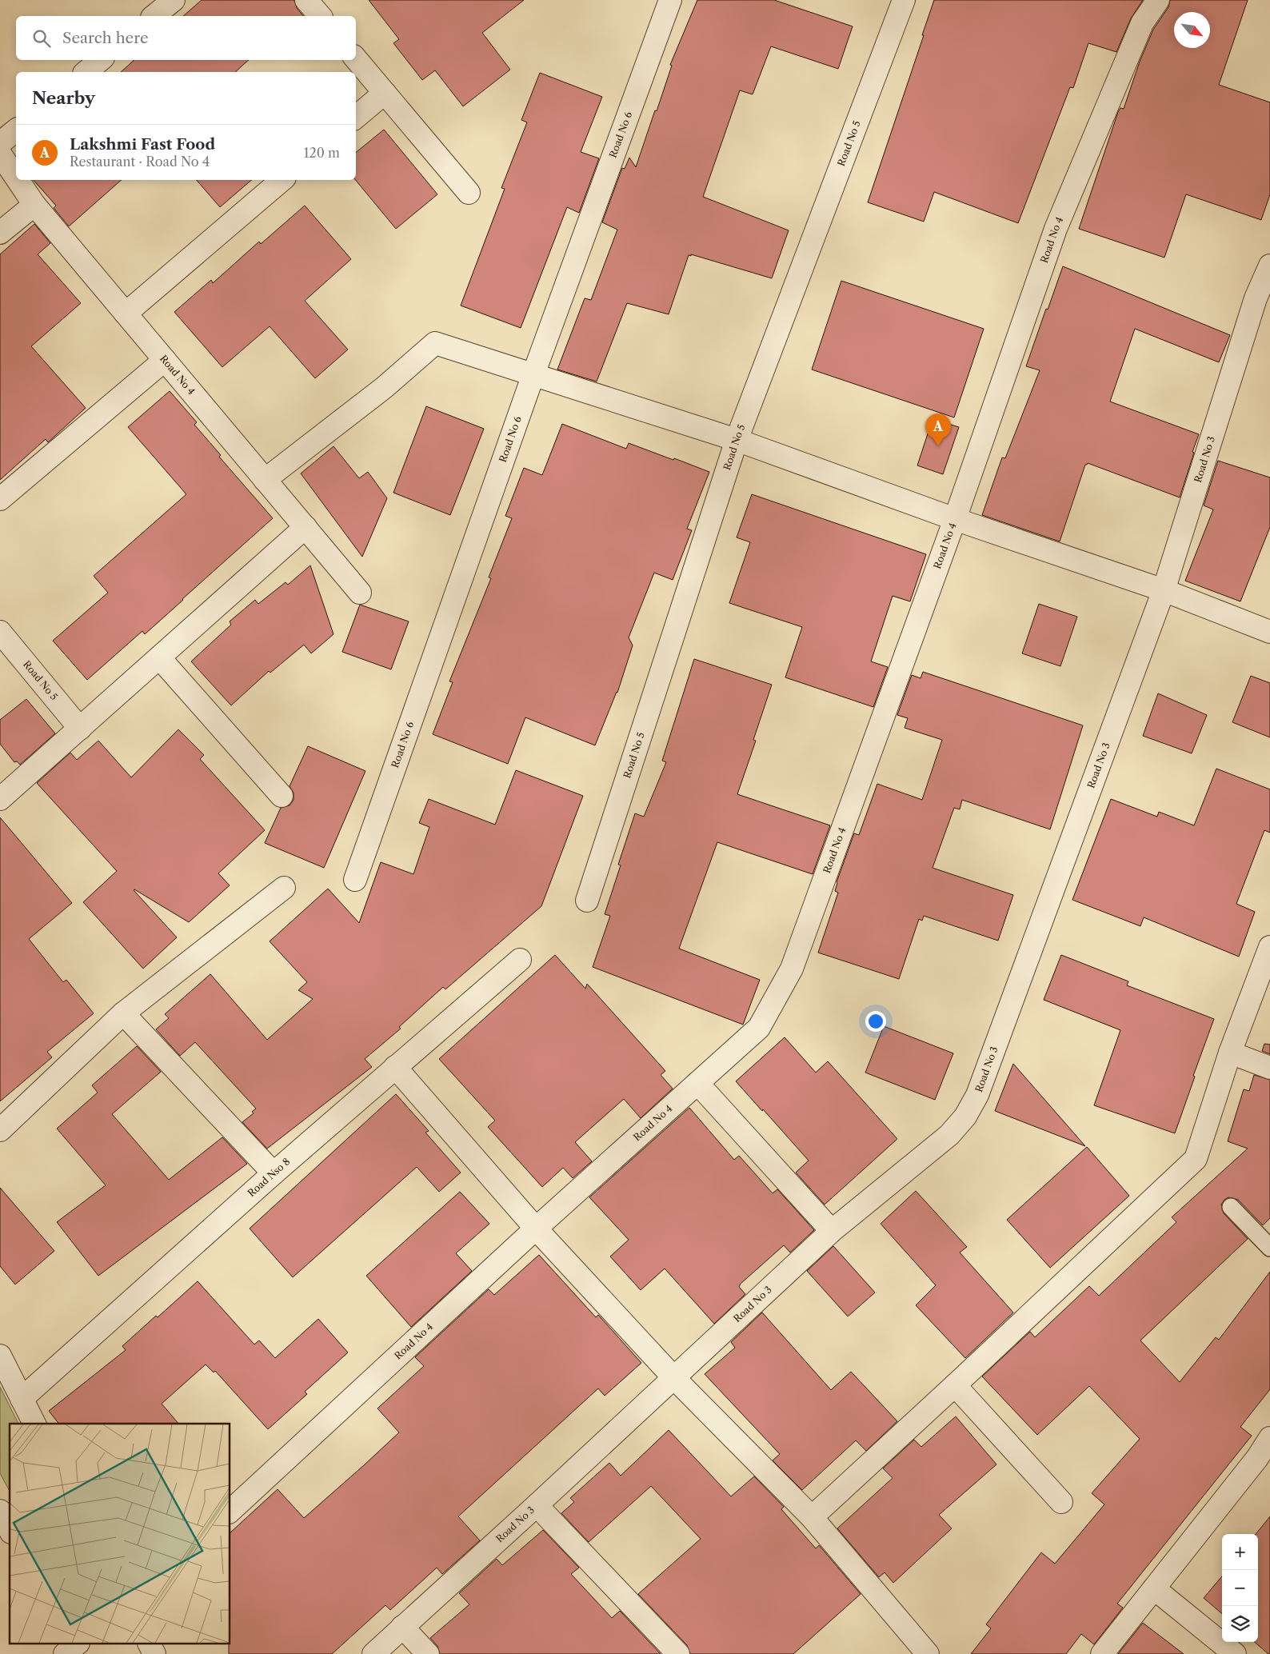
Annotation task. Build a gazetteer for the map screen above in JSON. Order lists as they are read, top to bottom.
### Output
{
  "streets": {
    "street": [
      "Road No 6",
      "Road No 5",
      "Road No 4",
      "Road No 3",
      "Road Nso 8"
    ]
  },
  "north": "bottom right",
  "page": {
    "search": "Search here",
    "heading": "Nearby",
    "list": [
      {
        "mark": "A",
        "name": "Lakshmi Fast Food",
        "note": "Restaurant · Road No 4",
        "value": "120 m"
      }
    ],
    "pins": "A",
    "map_buttons": ["+", "−"]
  }
}
